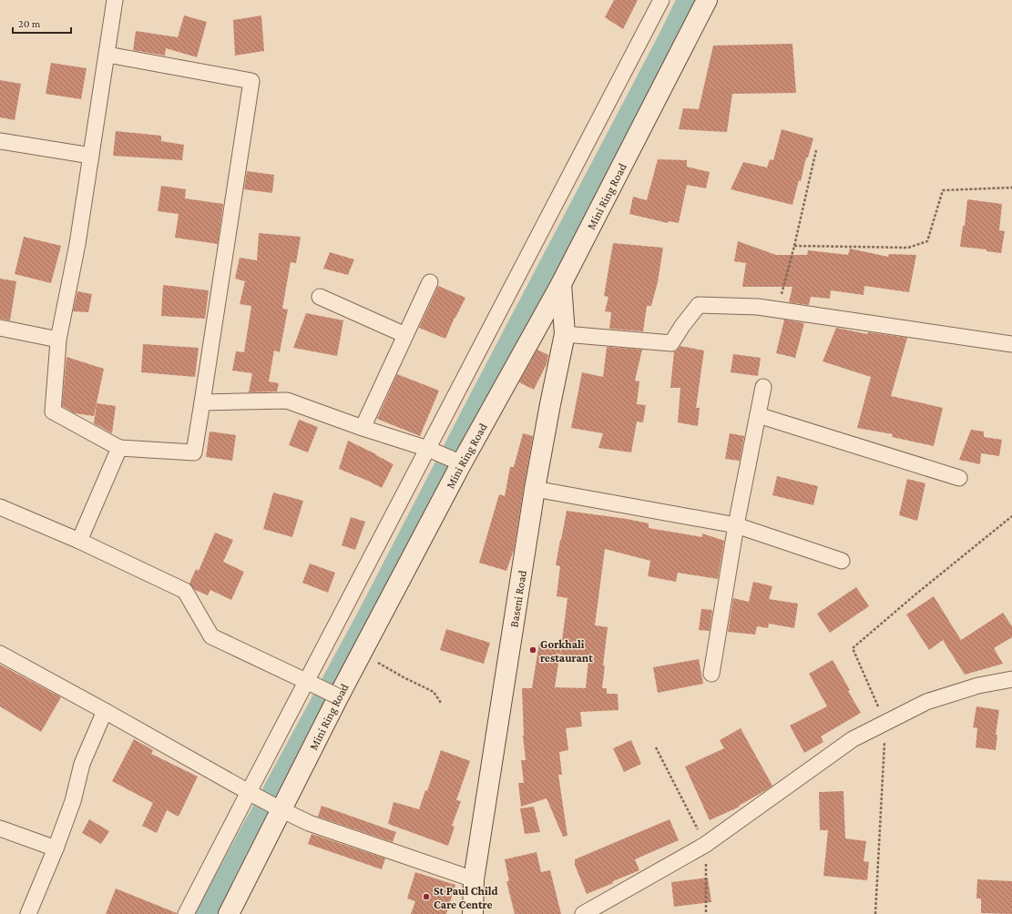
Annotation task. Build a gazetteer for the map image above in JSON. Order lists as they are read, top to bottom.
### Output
{
  "streets": {
    "main road": ["Mini Ring Road", "Baseni Road"]
  },
  "crossings": [
    ["Mini Ring Road", "Baseni Road"]
  ],
  "places": ["Gorkhali restaurant", "St Paul Child Care Centre"],
  "scale_bar": "20 m"
}
